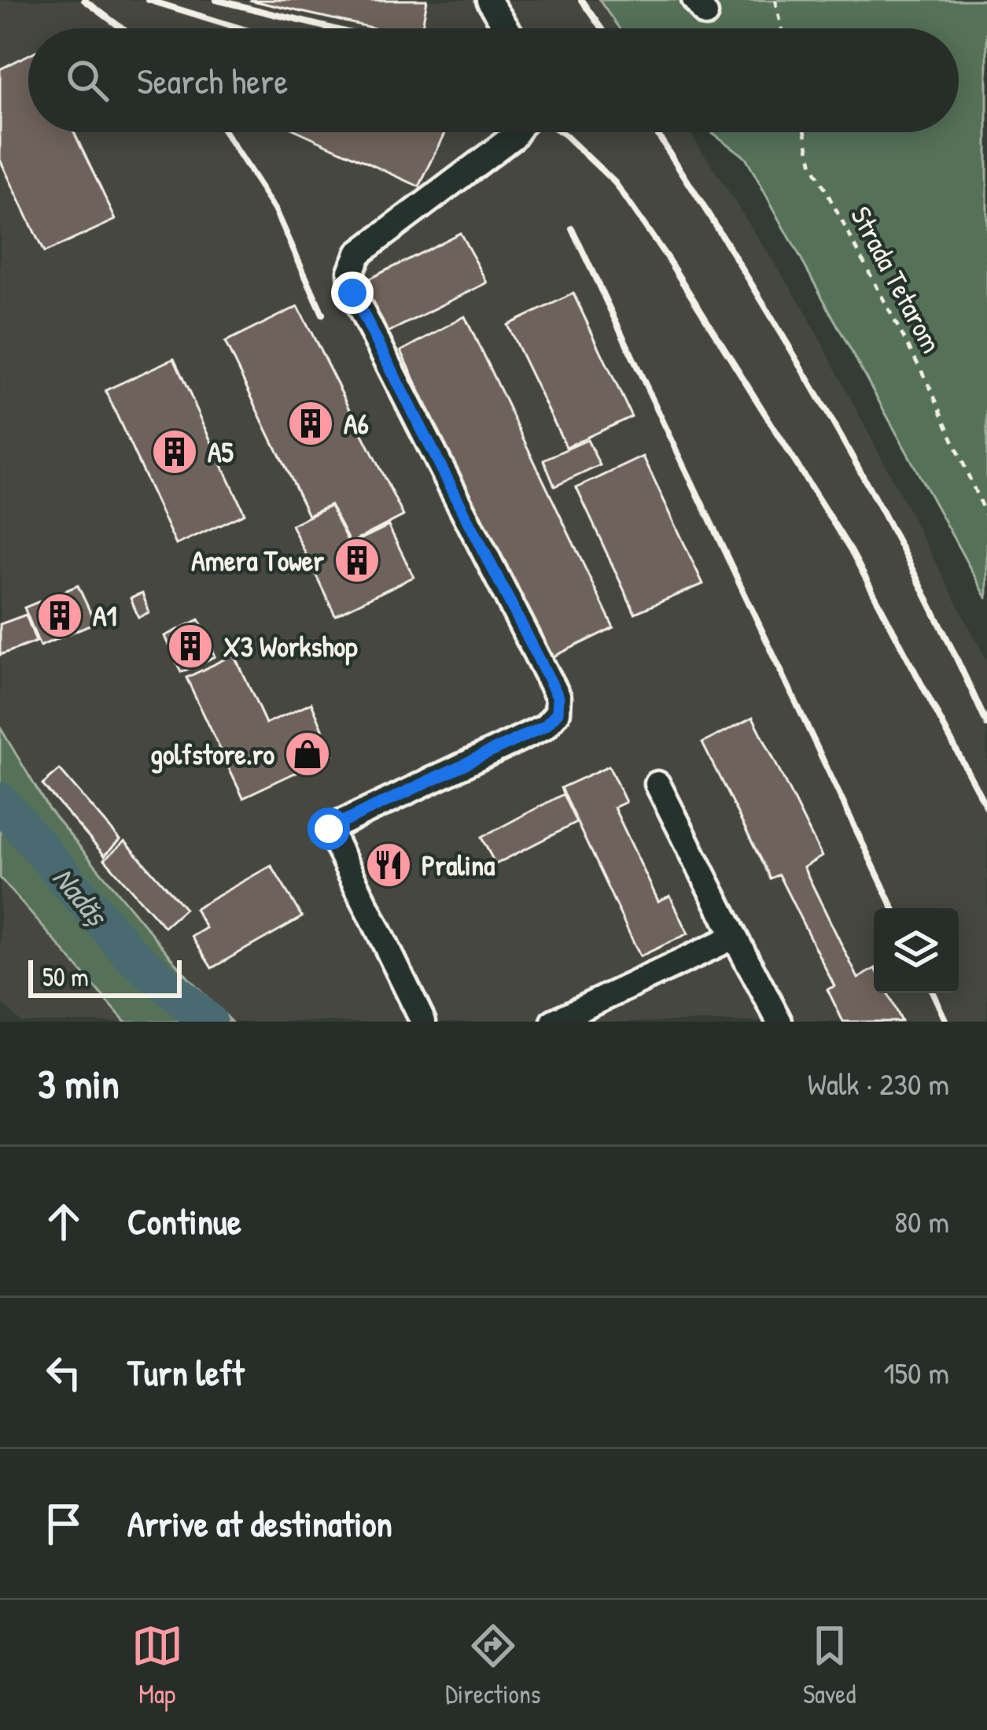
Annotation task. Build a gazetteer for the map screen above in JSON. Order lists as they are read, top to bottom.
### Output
{
  "streets": {
    "path": ["Strada Tetarom"]
  },
  "water": ["Nadăș"],
  "places": {
    "building": [
      "A6",
      "A5",
      "Amera Tower",
      "A1",
      "X3 Workshop"
    ],
    "shop": ["golfstore.ro"],
    "restaurant": ["Pralina"]
  },
  "scale_bar": "50 m",
  "page": {
    "search": "Search here",
    "scale": "50 m",
    "heading": ["3 min", "Walk · 230 m"],
    "list": [
      ["Continue", "80 m"],
      ["Turn left", "150 m"],
      "Arrive at destination"
    ],
    "nav": ["Map", "Directions", "Saved"]
  }
}
